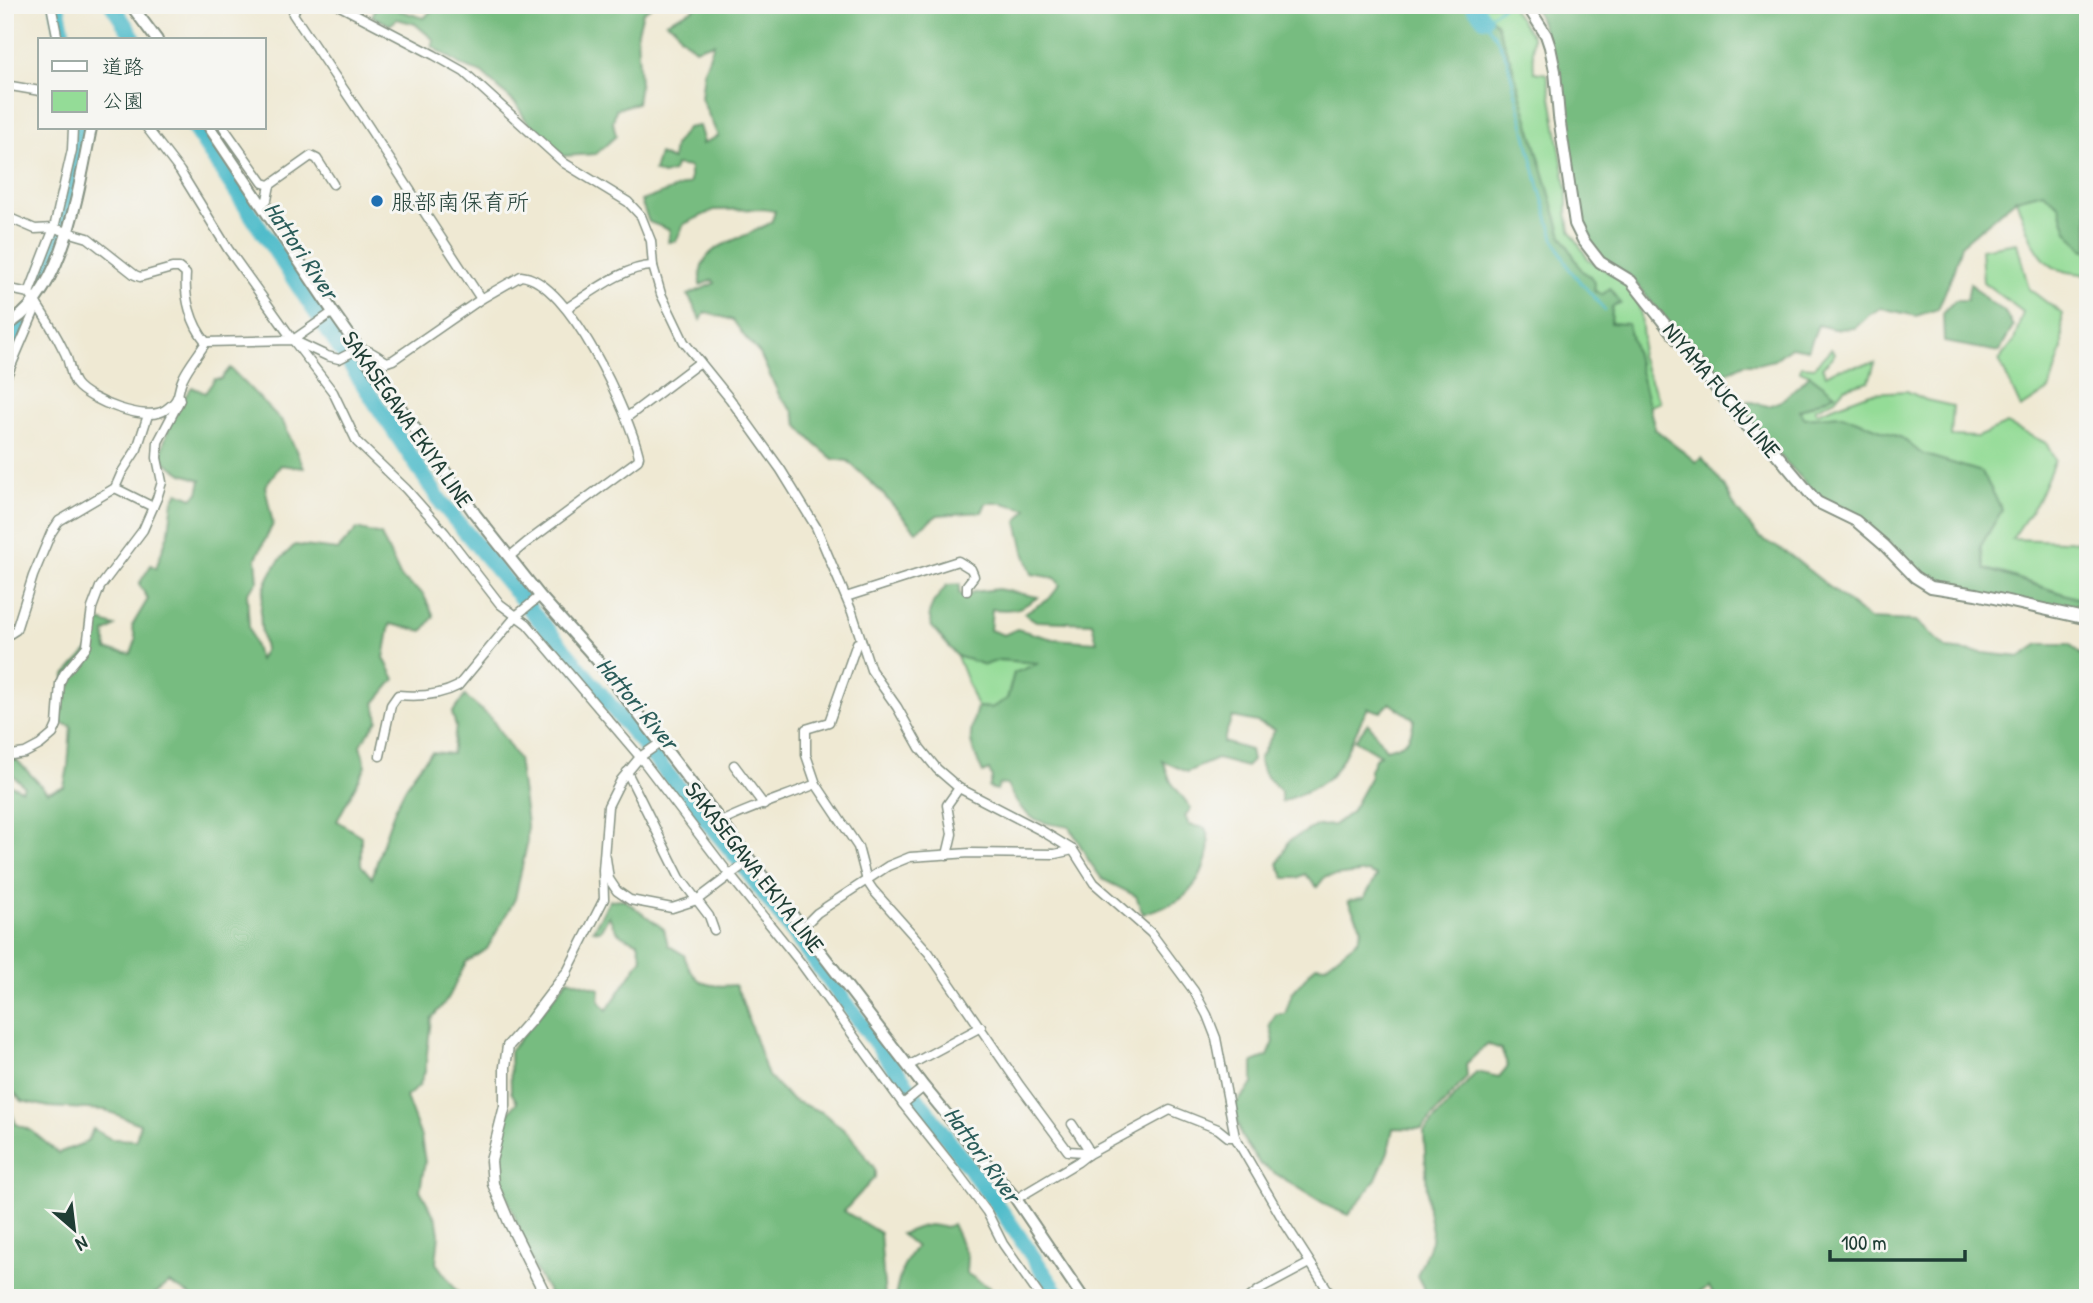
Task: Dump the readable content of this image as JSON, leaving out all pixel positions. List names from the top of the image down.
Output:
{
  "streets": {
    "main road": ["NIYAMA FUCHU LINE", "SAKASEGAWA EKIYA LINE"]
  },
  "water": ["Hattori River"],
  "places": ["服部南保育所"],
  "legend": ["道路", "公園"],
  "scale_bar": "100 m",
  "north": "bottom right"
}
